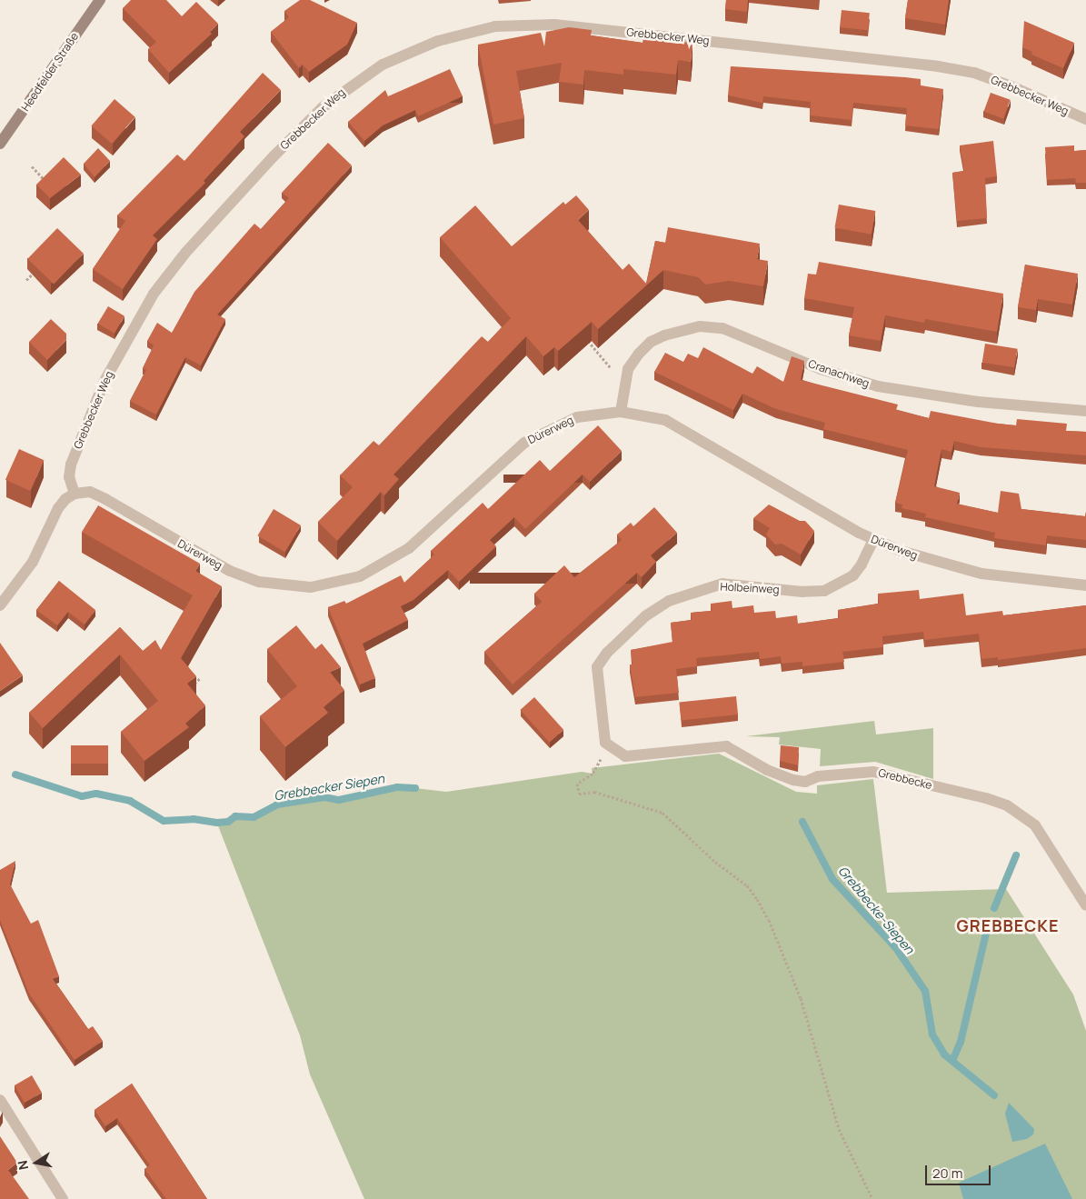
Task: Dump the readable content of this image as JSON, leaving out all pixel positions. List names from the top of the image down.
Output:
{
  "streets": {
    "main road": ["Heedfelder Straße"],
    "street": [
      "Grebbecker Weg",
      "Cranachweg",
      "Dürerweg",
      "Holbeinweg",
      "Grebbecke"
    ]
  },
  "crossings": [
    ["Grebbecker Weg", "Dürerweg"],
    ["Cranachweg", "Dürerweg"],
    ["Dürerweg", "Holbeinweg"],
    ["Holbeinweg", "Grebbecke"]
  ],
  "districts": ["GREBBECKE"],
  "water": ["Grebbecker Siepen", "Grebbecke-Siepen"],
  "scale_bar": "20 m",
  "north": "left"
}
